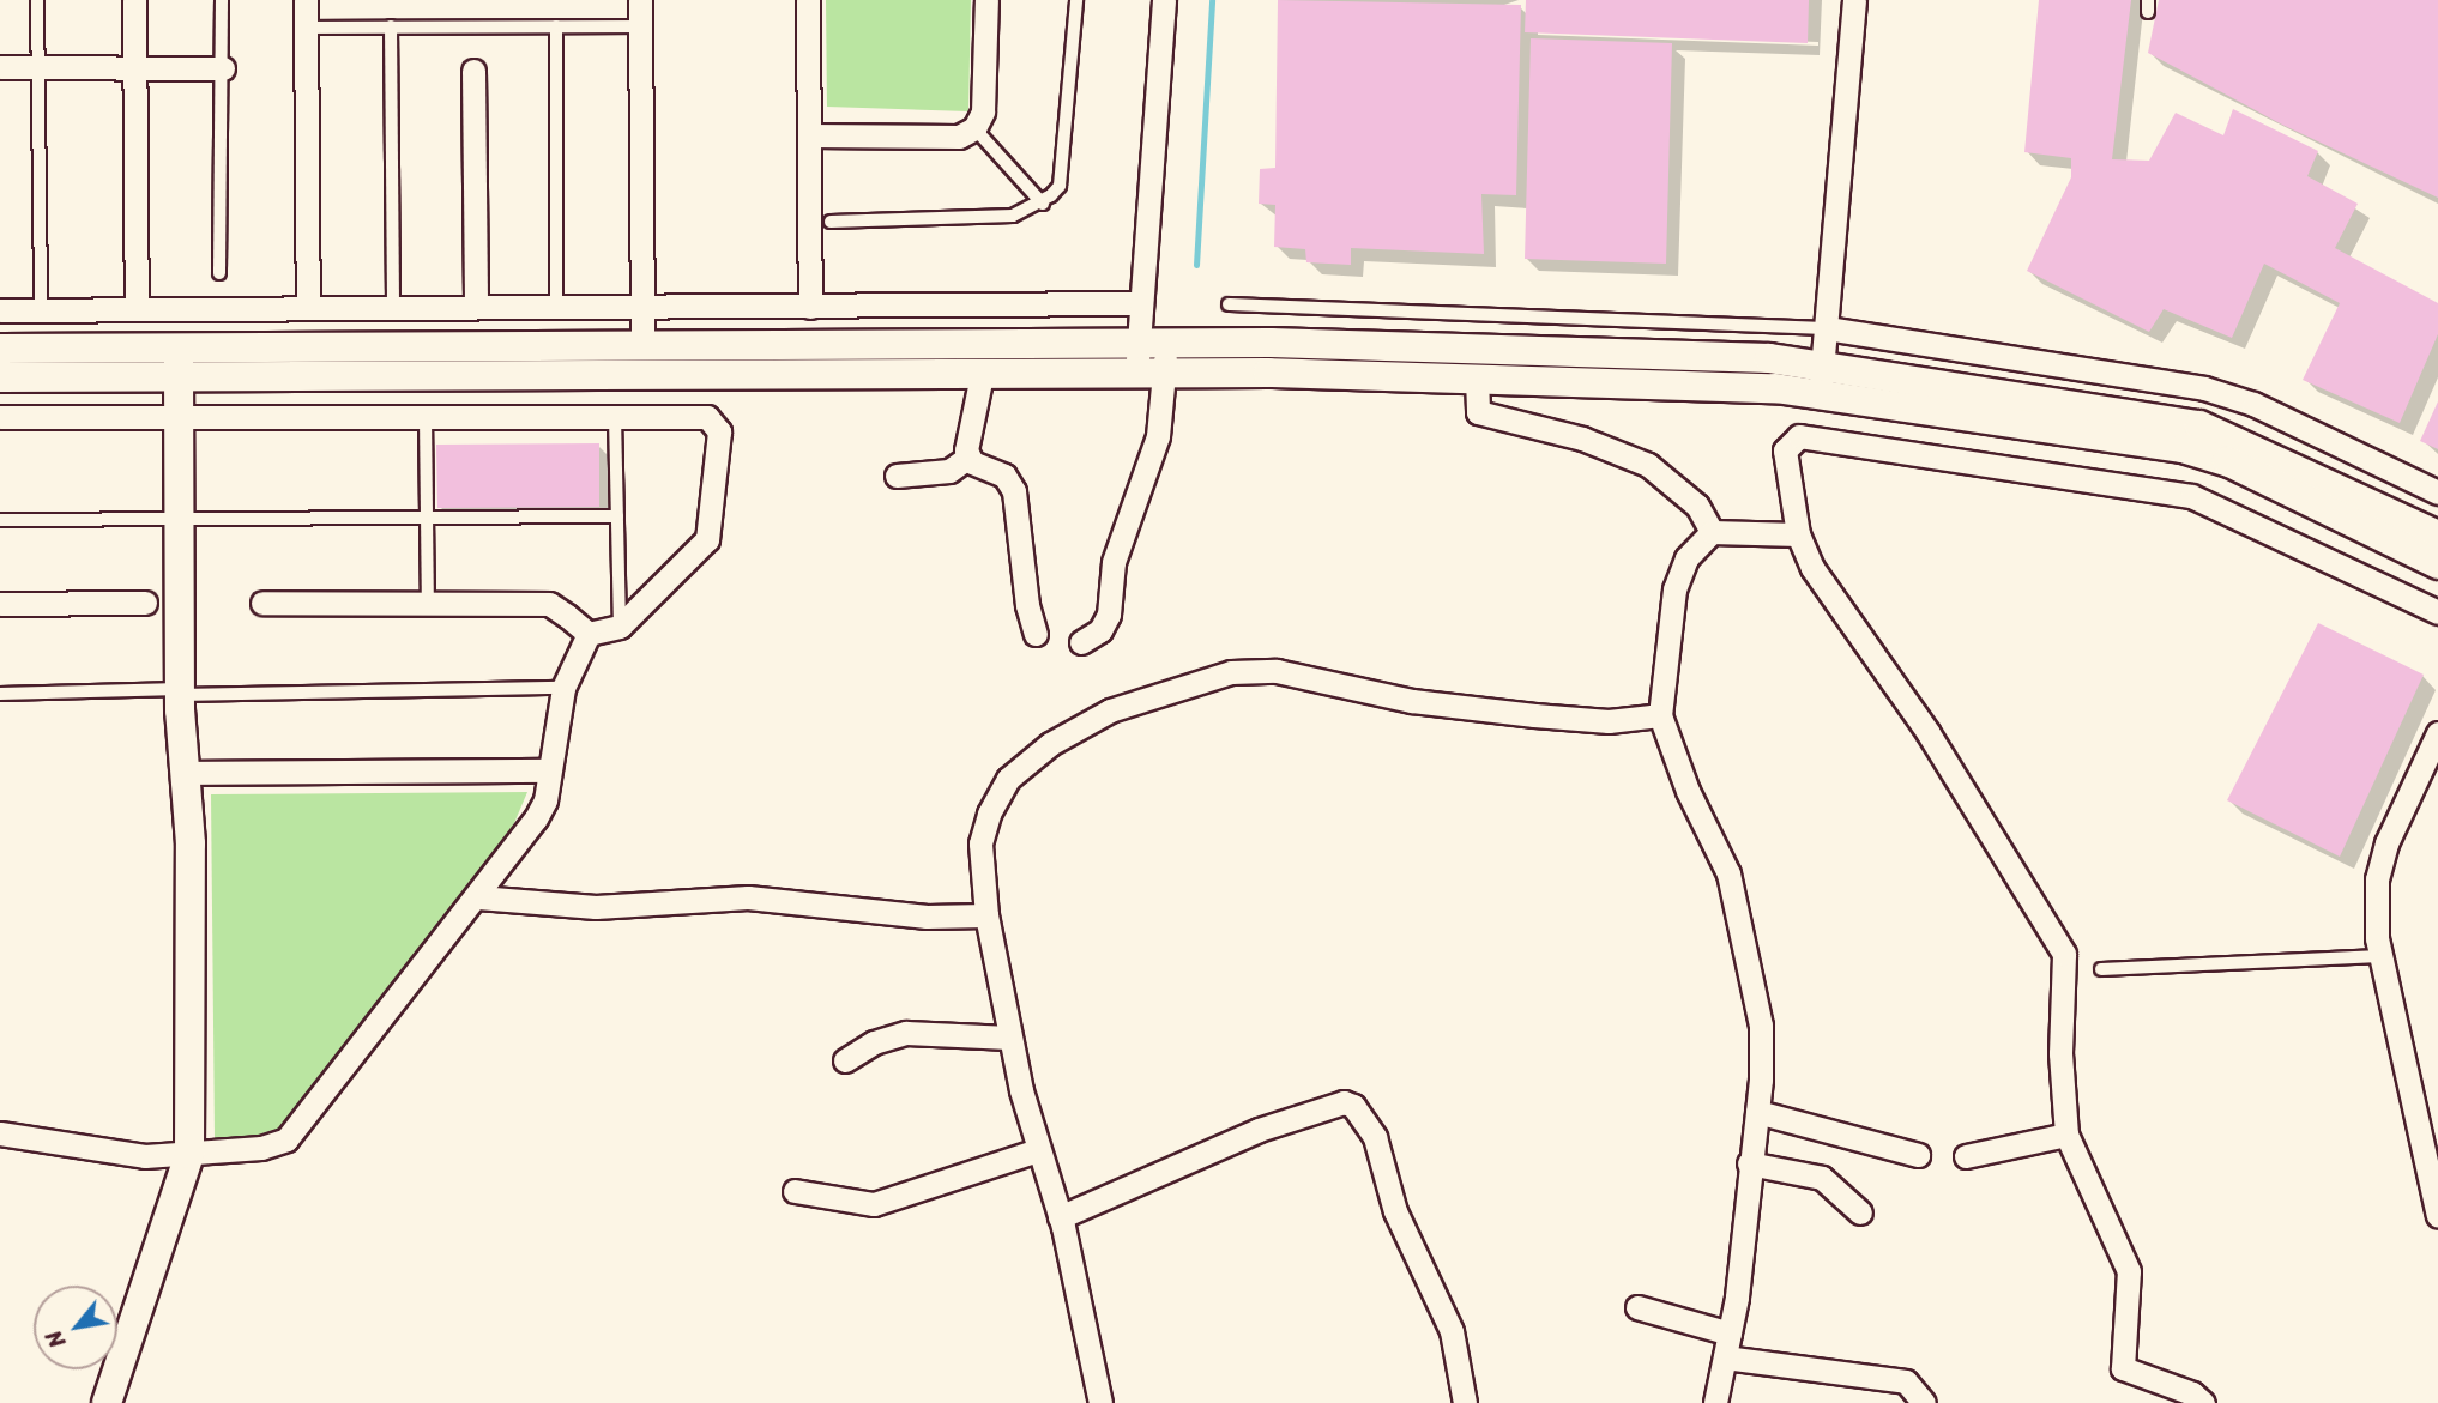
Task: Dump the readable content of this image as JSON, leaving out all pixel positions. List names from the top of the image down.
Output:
{
  "north": "bottom left"
}
